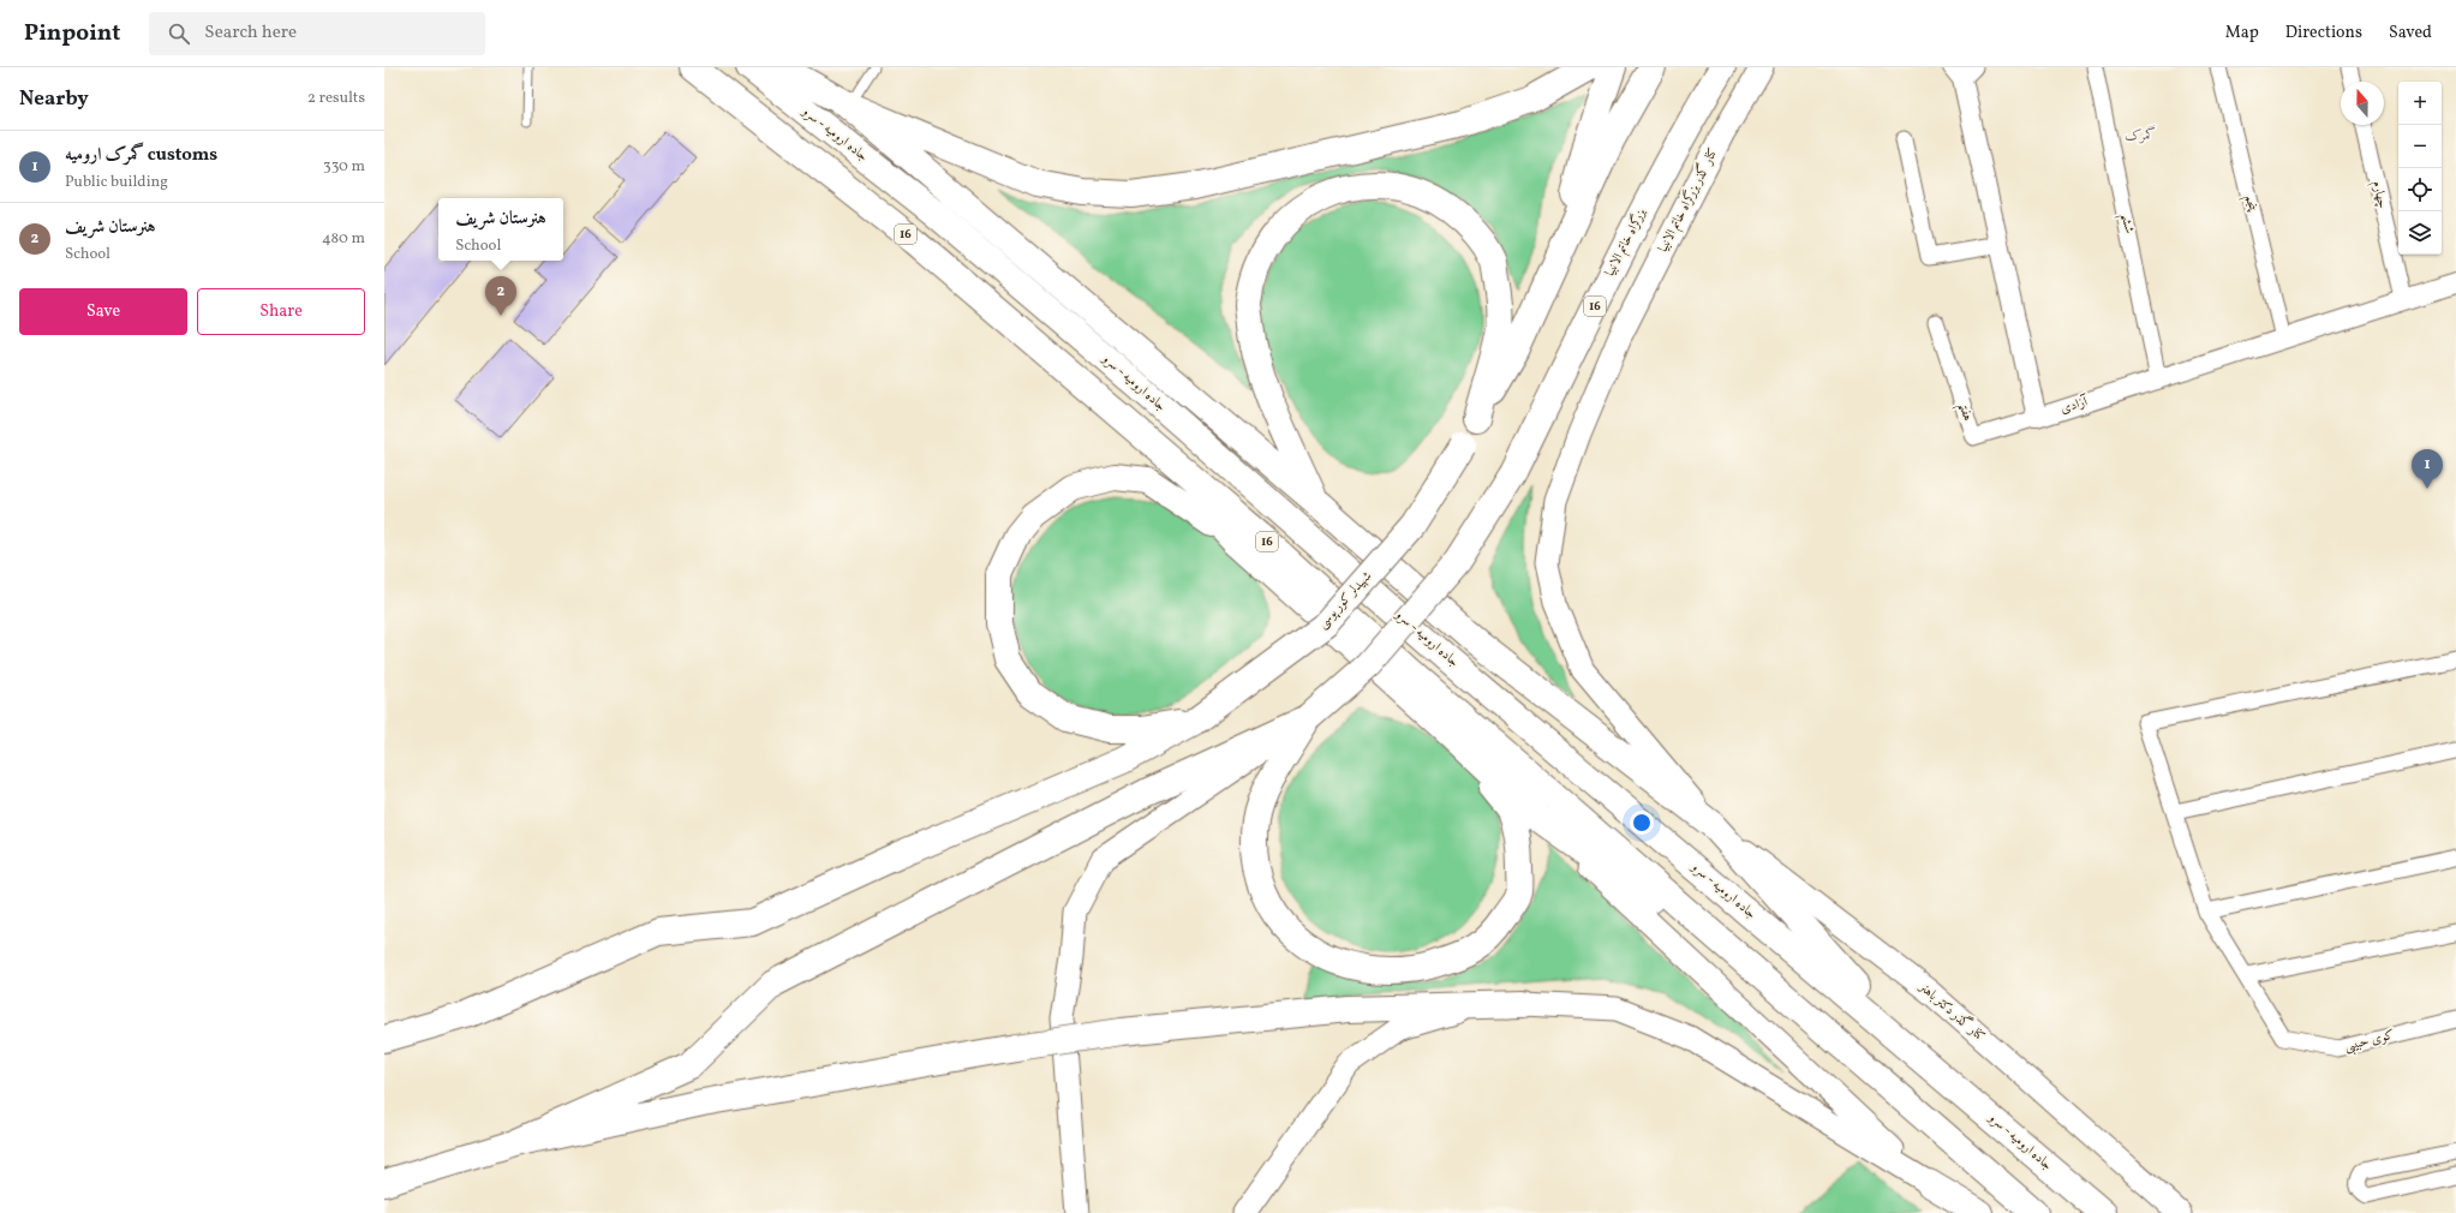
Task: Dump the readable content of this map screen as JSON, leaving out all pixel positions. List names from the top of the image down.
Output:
{
  "streets": {
    "highway": [
      "جاده ارومیه - سرو",
      "16",
      "بزرگراه خاتم الانبیا",
      "شهیدلر کور پوسی"
    ],
    "main road": ["کنار گذر بزرگراه خاتم الانبیا", "کنار گذر دکتر باهنر"],
    "street": [
      "چهارم",
      "پنجم",
      "ششم",
      "آزادی",
      "هفتم",
      "کوی حبیبی"
    ]
  },
  "crossings": [
    ["چهارم", "آزادی"],
    ["کنار گذر بزرگراه خاتم الانبیا", "کنار گذر دکتر باهنر"],
    ["پنجم", "آزادی"],
    ["ششم", "آزادی"],
    ["آزادی", "هفتم"]
  ],
  "districts": ["گمرک"],
  "north": "top",
  "page": {
    "header": "Pinpoint",
    "search": "Search here",
    "nav": ["Map", "Directions", "Saved"],
    "heading": ["Nearby", "2 results"],
    "map_buttons": ["+", "−"],
    "list": [
      {
        "mark": "1",
        "name": "گمرک ارومیه customs",
        "note": "Public building",
        "value": "330 m"
      },
      {
        "mark": "2",
        "name": "هنرستان شریف",
        "note": "School",
        "value": "480 m"
      }
    ],
    "popup": ["هنرستان شریف", "School"],
    "buttons": ["Save", "Share"],
    "pins": ["2", "1"]
  }
}
